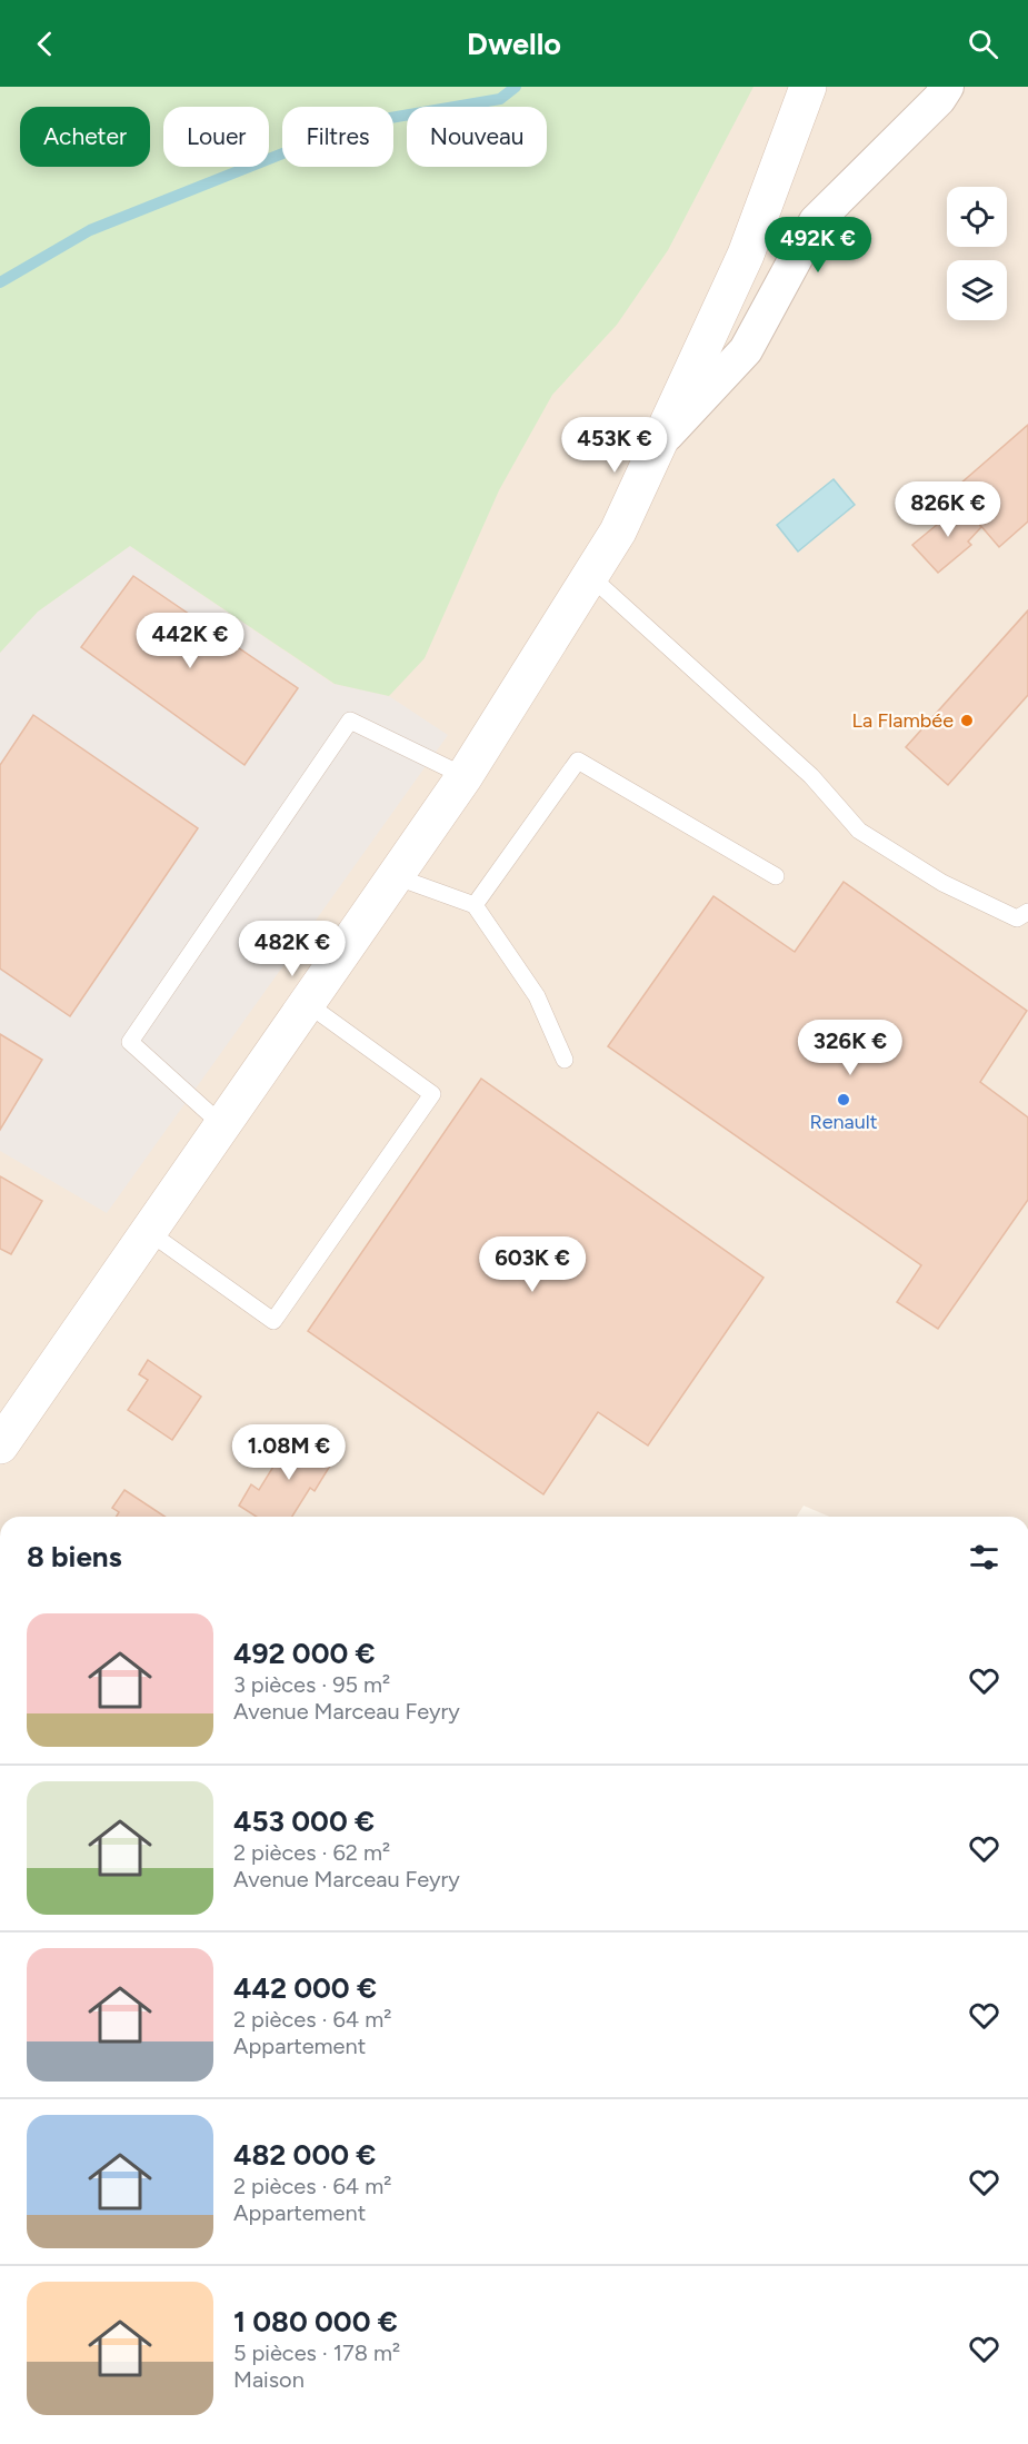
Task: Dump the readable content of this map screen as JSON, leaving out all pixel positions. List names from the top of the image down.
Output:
{
  "places": ["La Flambée", "Renault"],
  "page": {
    "header": "Dwello",
    "chip": [
      "Acheter",
      "Louer",
      "Filtres",
      "Nouveau"
    ],
    "price": [
      "492K €",
      "453K €",
      "826K €",
      "442K €",
      "482K €",
      "326K €",
      "603K €",
      "1.08M €"
    ],
    "heading": "8 biens",
    "list": [
      {
        "name": "492 000 €",
        "note": "3 pièces · 95 m² · Avenue Marceau Feyry"
      },
      {
        "name": "453 000 €",
        "note": "2 pièces · 62 m² · Avenue Marceau Feyry"
      },
      {
        "name": "442 000 €",
        "note": "2 pièces · 64 m² · Appartement"
      },
      {
        "name": "482 000 €",
        "note": "2 pièces · 64 m² · Appartement"
      },
      {
        "name": "1 080 000 €",
        "note": "5 pièces · 178 m² · Maison"
      }
    ]
  }
}
